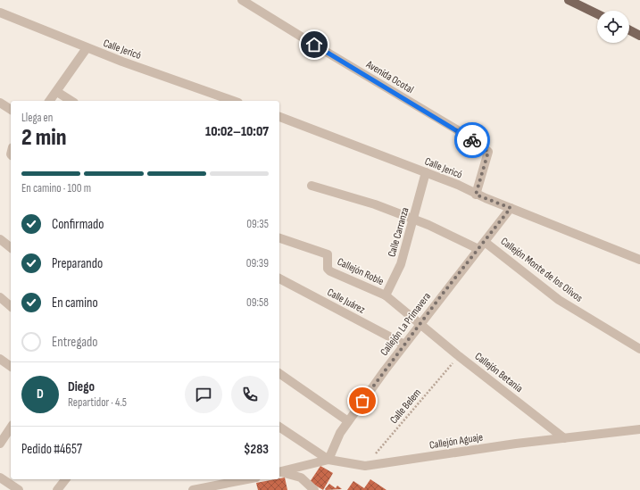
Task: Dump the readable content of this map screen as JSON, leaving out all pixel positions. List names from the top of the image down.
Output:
{
  "streets": {
    "street": [
      "Calle Jericó",
      "Avenida Ocotal",
      "Calle Carranza",
      "Callejón Monte de los Olivos",
      "Callejón Roble",
      "Calle Juárez",
      "Callejón La Primavera",
      "Callejón Betania",
      "Callejón Aguaje"
    ],
    "path": ["Calle Belem"]
  },
  "crossings": [
    ["Calle Jericó", "Avenida Ocotal"],
    ["Calle Jericó", "Calle Carranza"],
    ["Calle Jericó", "Callejón La Primavera"],
    ["Calle Carranza", "Callejón Roble"],
    ["Callejón Monte de los Olivos", "Callejón La Primavera"],
    ["Callejón Roble", "Callejón La Primavera"],
    ["Callejón Roble", "Callejón Betania"],
    ["Calle Juárez", "Callejón La Primavera"],
    ["Callejón La Primavera", "Callejón Betania"],
    ["Callejón La Primavera", "Callejón Aguaje"],
    ["Callejón Betania", "Calle Belem"],
    ["Callejón Betania", "Callejón Aguaje"],
    ["Calle Belem", "Callejón Aguaje"]
  ],
  "page": {
    "heading": ["2 min", "Llega en", "10:02–10:07"],
    "panel": [
      "Diego",
      "Repartidor · 4.5",
      "Pedido #4657",
      "$283"
    ],
    "bar": "En camino · 100 m",
    "list": [
      ["Confirmado", "09:35"],
      ["Preparando", "09:39"],
      ["En camino", "09:58"],
      "Entregado"
    ],
    "round": "D"
  }
}
